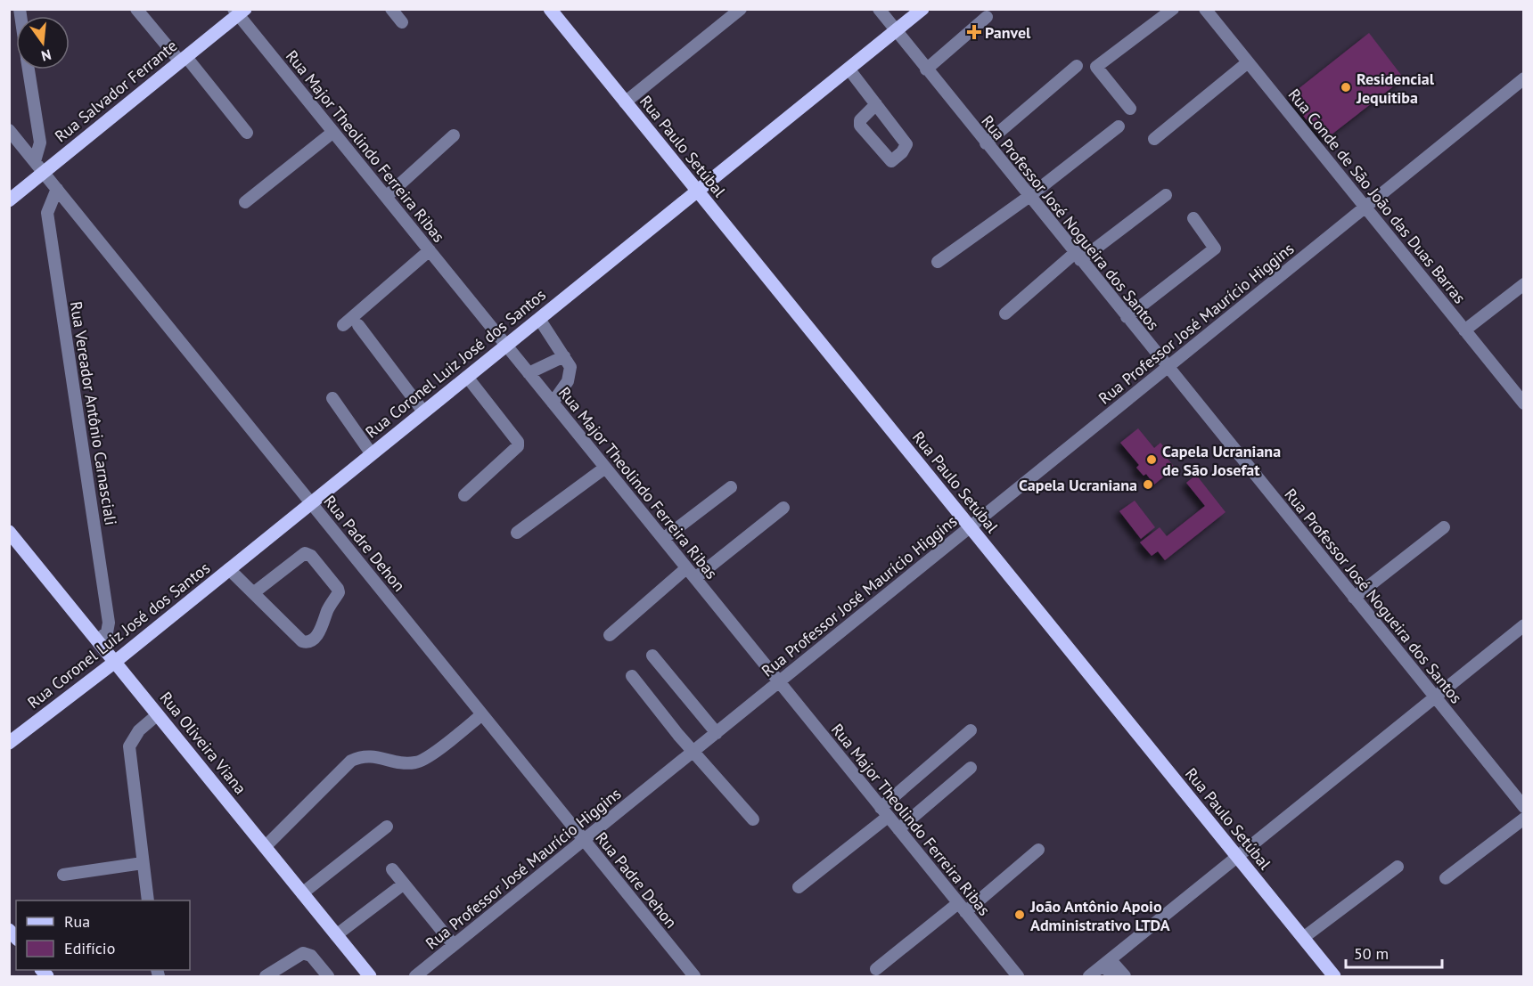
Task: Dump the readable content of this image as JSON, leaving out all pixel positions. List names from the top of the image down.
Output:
{
  "streets": {
    "main road": [
      "Rua Salvador Ferrante",
      "Rua Paulo Setúbal",
      "Rua Coronel Luiz José dos Santos",
      "Rua Oliveira Viana"
    ],
    "street": [
      "Rua Major Theolindo Ferreira Ribas",
      "Rua Conde de São João das Duas Barras",
      "Rua Professor José Nogueira dos Santos",
      "Rua Professor José Maurício Higgins",
      "Rua Vereador Antônio Carnasciali",
      "Rua Padre Dehon"
    ]
  },
  "crossings": [
    ["Rua Salvador Ferrante", "Rua Major Theolindo Ferreira Ribas"],
    ["Rua Salvador Ferrante", "Rua Padre Dehon"],
    ["Rua Major Theolindo Ferreira Ribas", "Rua Professor José Maurício Higgins"],
    ["Rua Major Theolindo Ferreira Ribas", "Rua Coronel Luiz José dos Santos"],
    ["Rua Paulo Setúbal", "Rua Professor José Maurício Higgins"],
    ["Rua Paulo Setúbal", "Rua Coronel Luiz José dos Santos"],
    ["Rua Conde de São João das Duas Barras", "Rua Professor José Maurício Higgins"],
    ["Rua Professor José Nogueira dos Santos", "Rua Professor José Maurício Higgins"],
    ["Rua Professor José Nogueira dos Santos", "Rua Coronel Luiz José dos Santos"],
    ["Rua Professor José Maurício Higgins", "Rua Padre Dehon"],
    ["Rua Coronel Luiz José dos Santos", "Rua Padre Dehon"],
    ["Rua Coronel Luiz José dos Santos", "Rua Oliveira Viana"],
    ["Rua Vereador Antônio Carnasciali", "Rua Padre Dehon"],
    ["Rua Vereador Antônio Carnasciali", "Rua Oliveira Viana"]
  ],
  "places": {
    "health": ["Panvel"],
    "other": [
      "Residencial Jequitiba",
      "Capela Ucraniana de São Josefat",
      "Capela Ucraniana",
      "João Antônio Apoio Administrativo LTDA"
    ]
  },
  "legend": ["Rua", "Edifício"],
  "scale_bar": "50 m",
  "north": "bottom"
}
